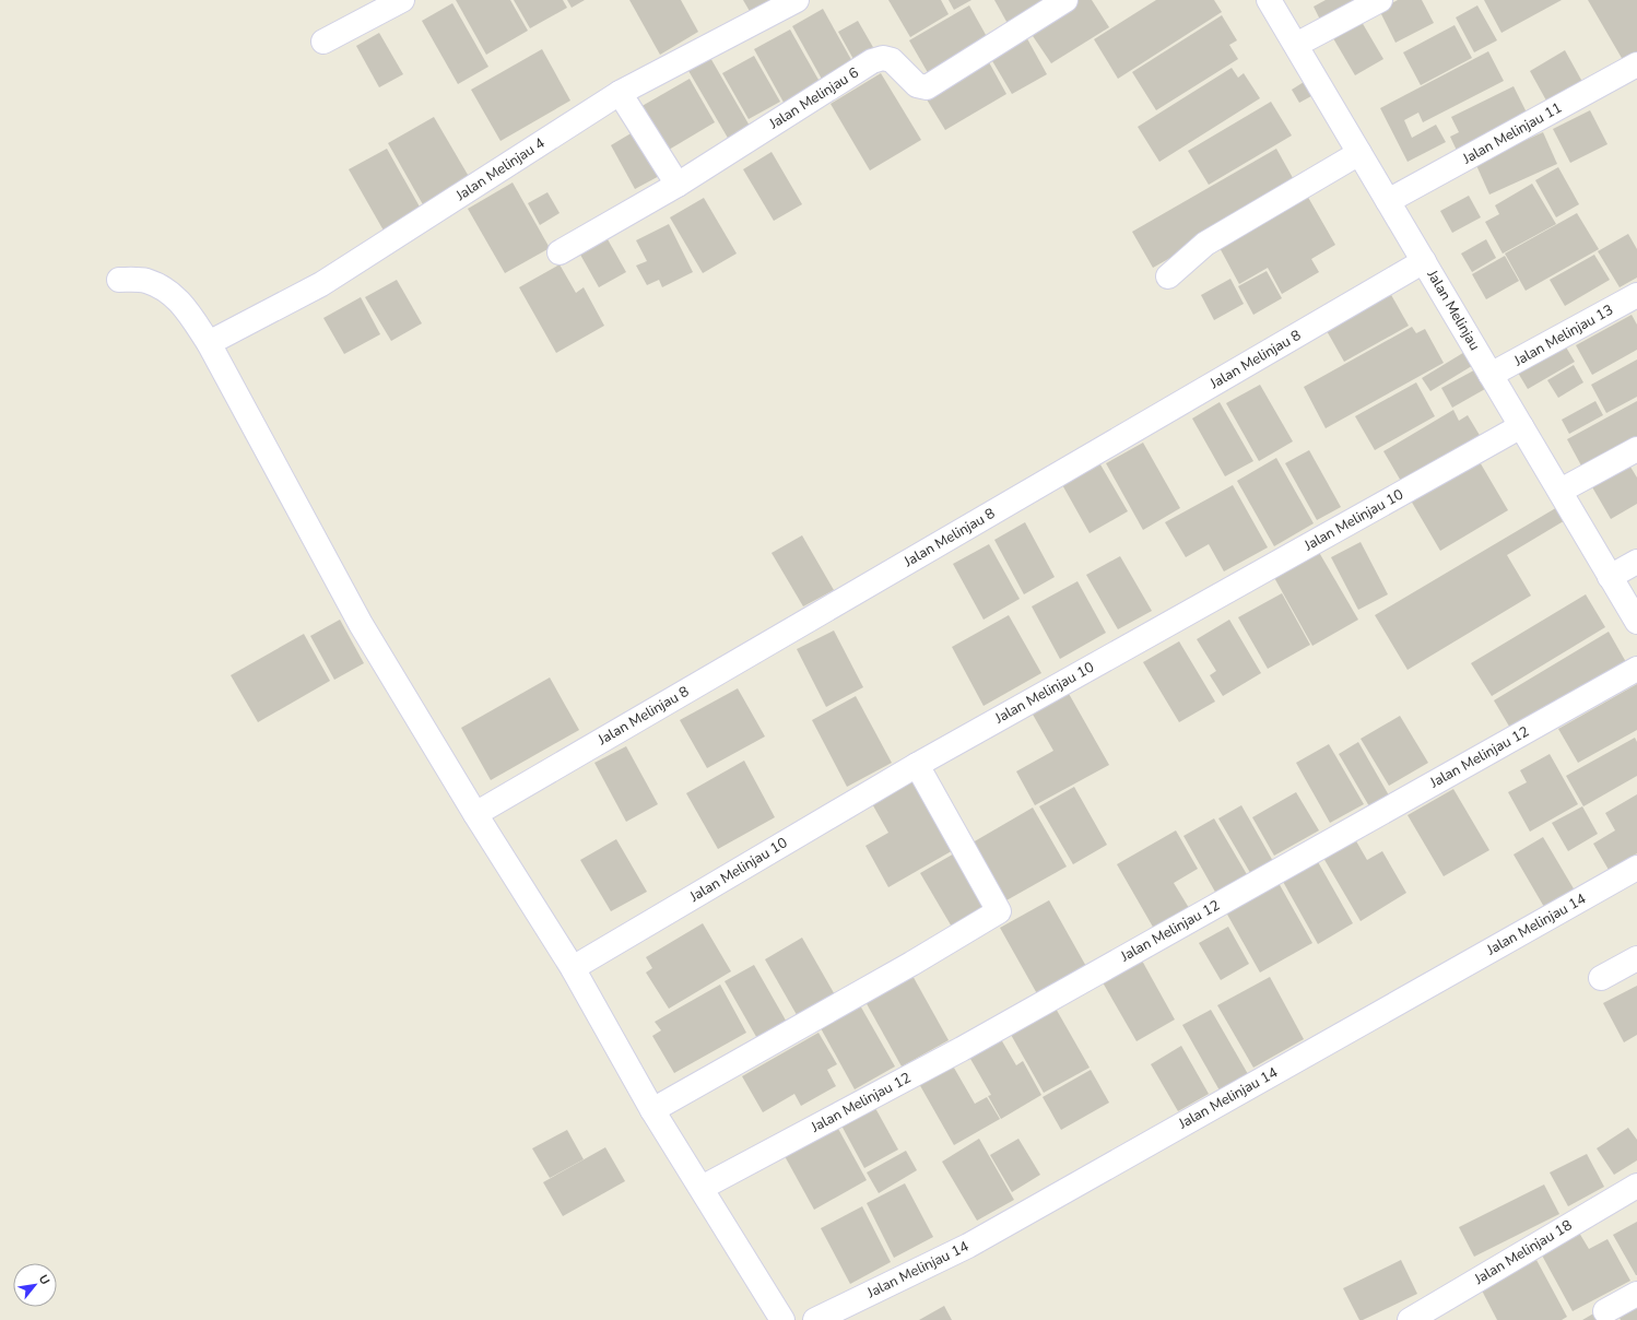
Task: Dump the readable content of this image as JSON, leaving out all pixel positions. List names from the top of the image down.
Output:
{
  "streets": {
    "street": [
      "Jalan Melinjau 6",
      "Jalan Melinjau 11",
      "Jalan Melinjau 4",
      "Jalan Melinjau",
      "Jalan Melinjau 13",
      "Jalan Melinjau 8",
      "Jalan Melinjau 10",
      "Jalan Melinjau 12",
      "Jalan Melinjau 14",
      "Jalan Melinjau 18"
    ]
  },
  "crossings": [
    ["Jalan Melinjau 11", "Jalan Melinjau"],
    ["Jalan Melinjau", "Jalan Melinjau 13"],
    ["Jalan Melinjau", "Jalan Melinjau 8"],
    ["Jalan Melinjau", "Jalan Melinjau 10"]
  ],
  "north": "top right"
}
